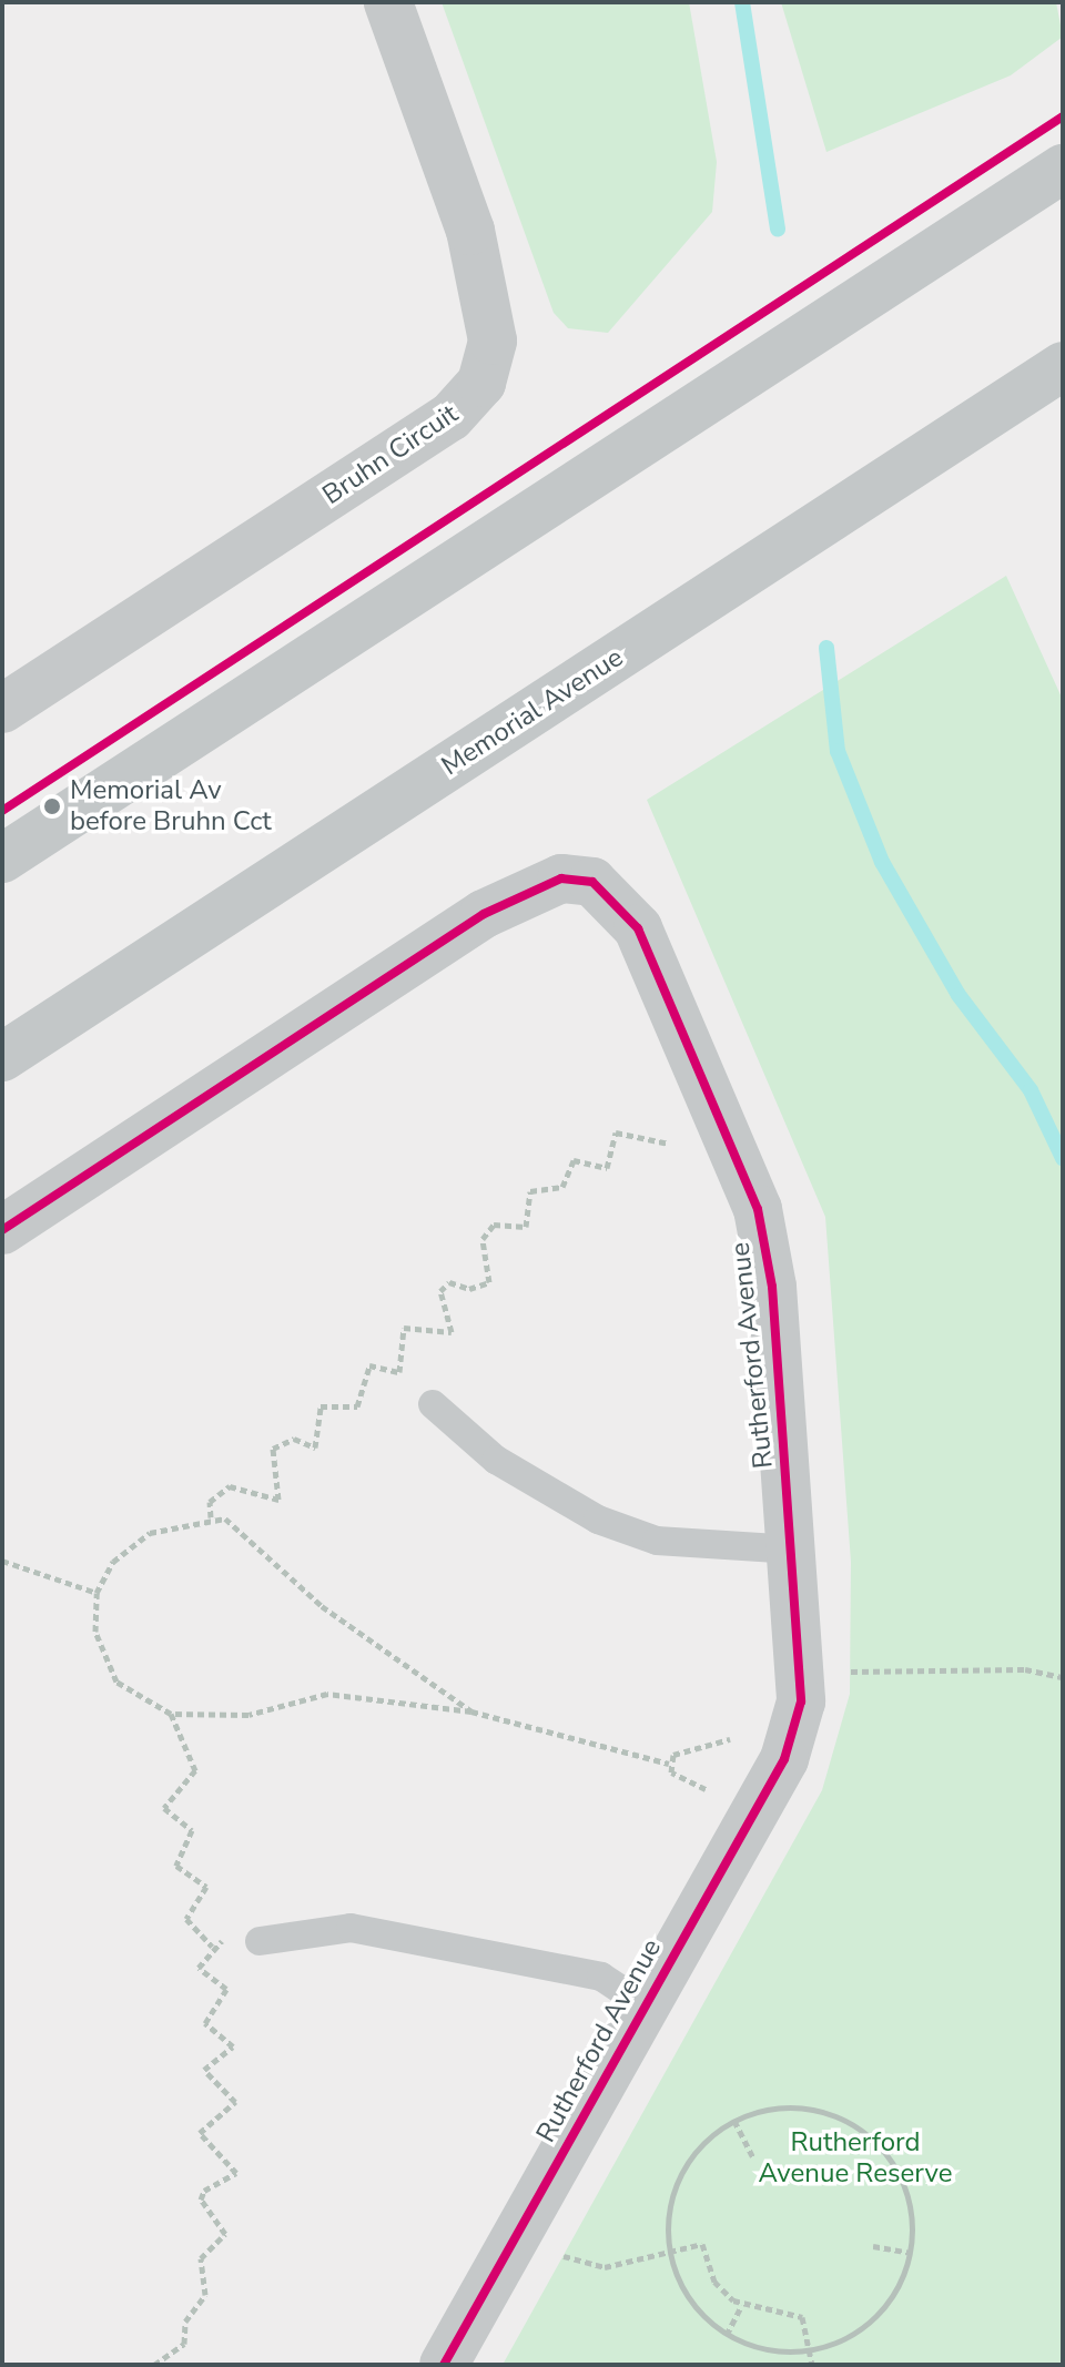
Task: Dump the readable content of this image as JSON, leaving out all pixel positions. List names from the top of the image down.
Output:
{
  "streets": {
    "main road": ["Memorial Avenue"],
    "street": ["Bruhn Circuit", "Rutherford Avenue"]
  },
  "parks": ["Rutherford Avenue Reserve"],
  "places": ["Memorial Av before Bruhn Cct"]
}
